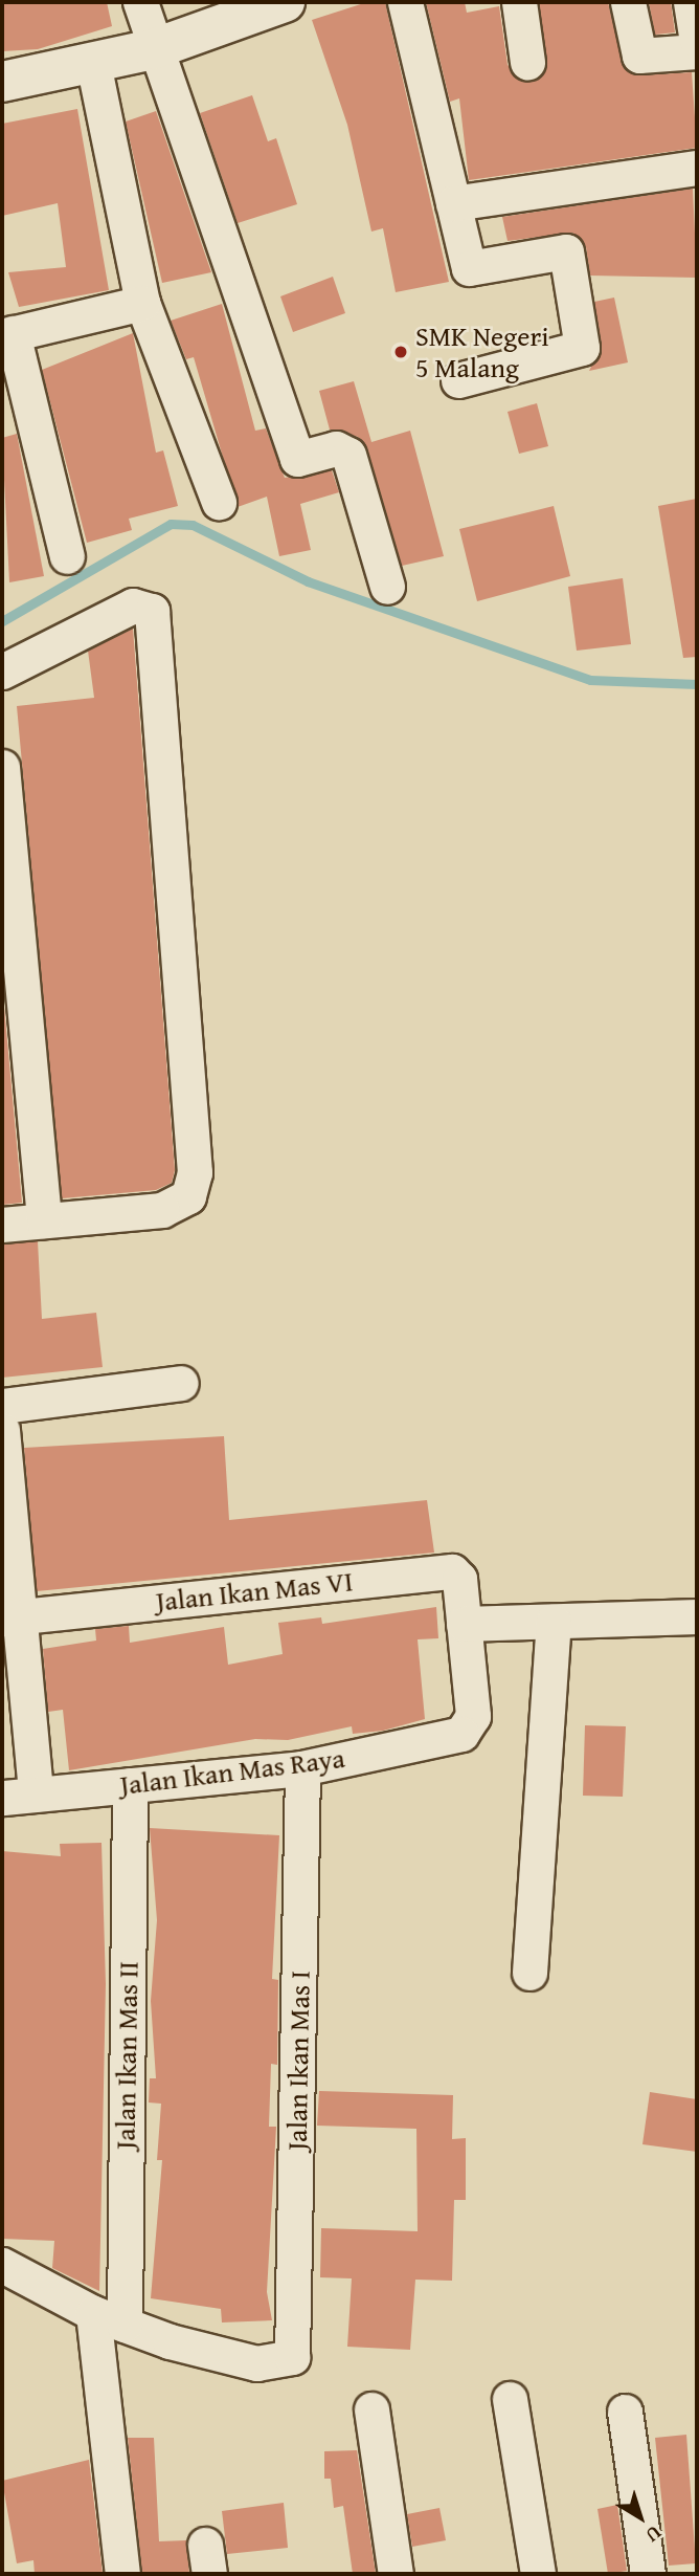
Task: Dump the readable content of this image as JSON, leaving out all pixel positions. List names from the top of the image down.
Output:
{
  "streets": {
    "street": [
      "Jalan Ikan Mas VI",
      "Jalan Ikan Mas Raya",
      "Jalan Ikan Mas II",
      "Jalan Ikan Mas I"
    ]
  },
  "crossings": [
    ["Jalan Ikan Mas VI", "Jalan Ikan Mas Raya"],
    ["Jalan Ikan Mas Raya", "Jalan Ikan Mas II"],
    ["Jalan Ikan Mas Raya", "Jalan Ikan Mas I"],
    ["Jalan Ikan Mas II", "Jalan Ikan Mas I"]
  ],
  "places": ["SMK Negeri 5 Malang"],
  "north": "bottom right"
}
